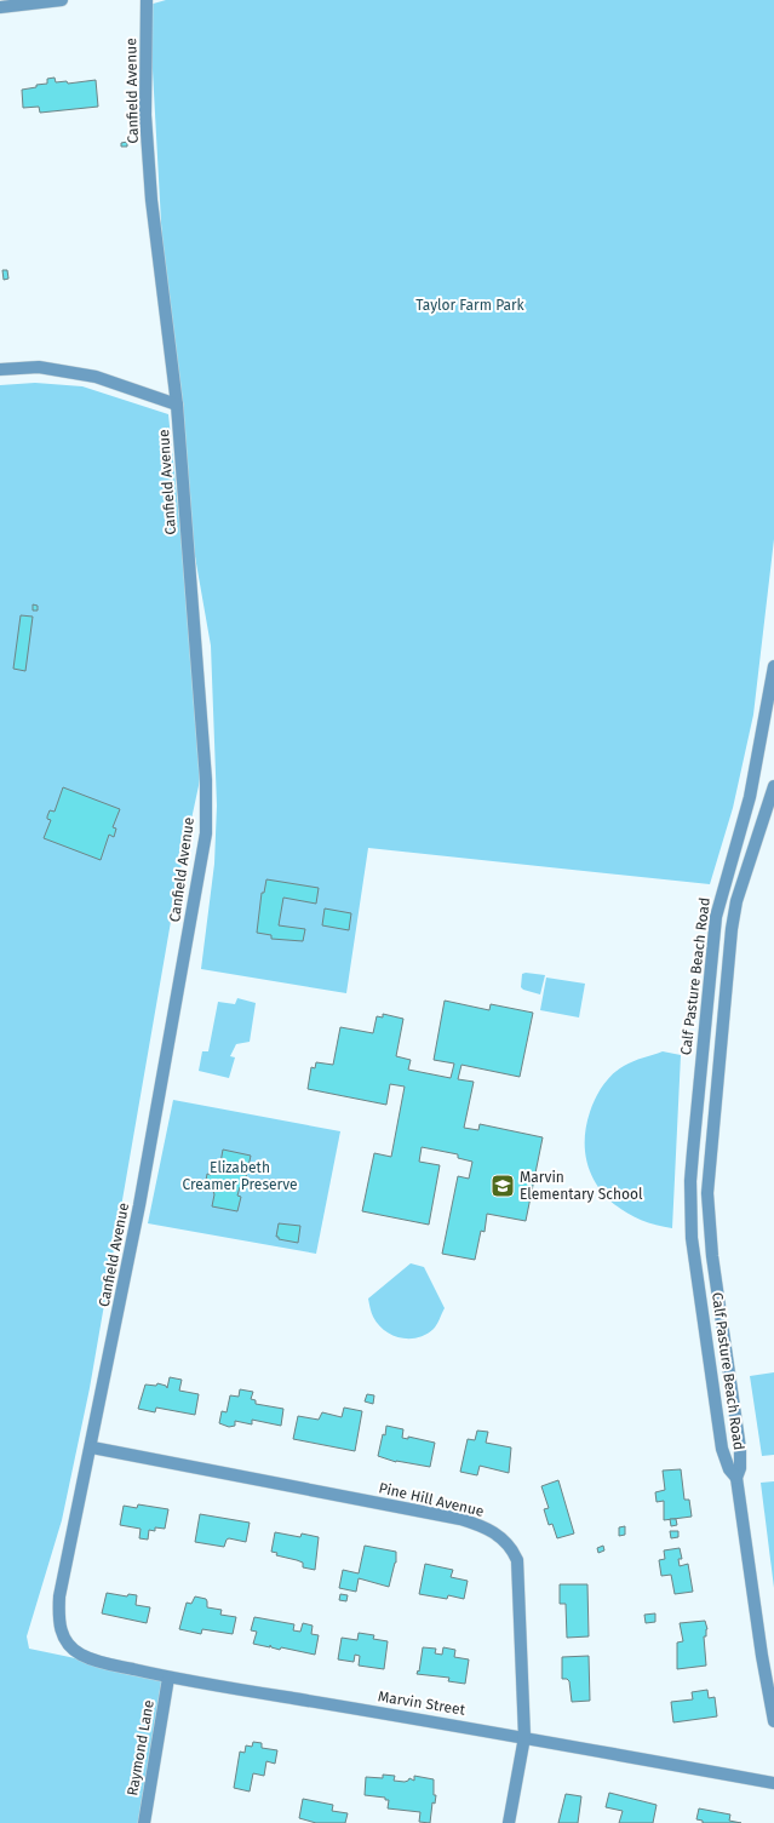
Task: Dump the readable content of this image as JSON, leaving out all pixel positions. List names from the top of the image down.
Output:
{
  "streets": {
    "street": [
      "Canfield Avenue",
      "Calf Pasture Beach Road",
      "Pine Hill Avenue",
      "Marvin Street",
      "Raymond Lane"
    ]
  },
  "crossings": [
    ["Canfield Avenue", "Pine Hill Avenue"],
    ["Canfield Avenue", "Marvin Street"],
    ["Pine Hill Avenue", "Marvin Street"],
    ["Marvin Street", "Raymond Lane"]
  ],
  "parks": ["Taylor Farm Park", "Elizabeth Creamer Preserve"],
  "places": {
    "school or university": ["Marvin Elementary School"]
  }
}
